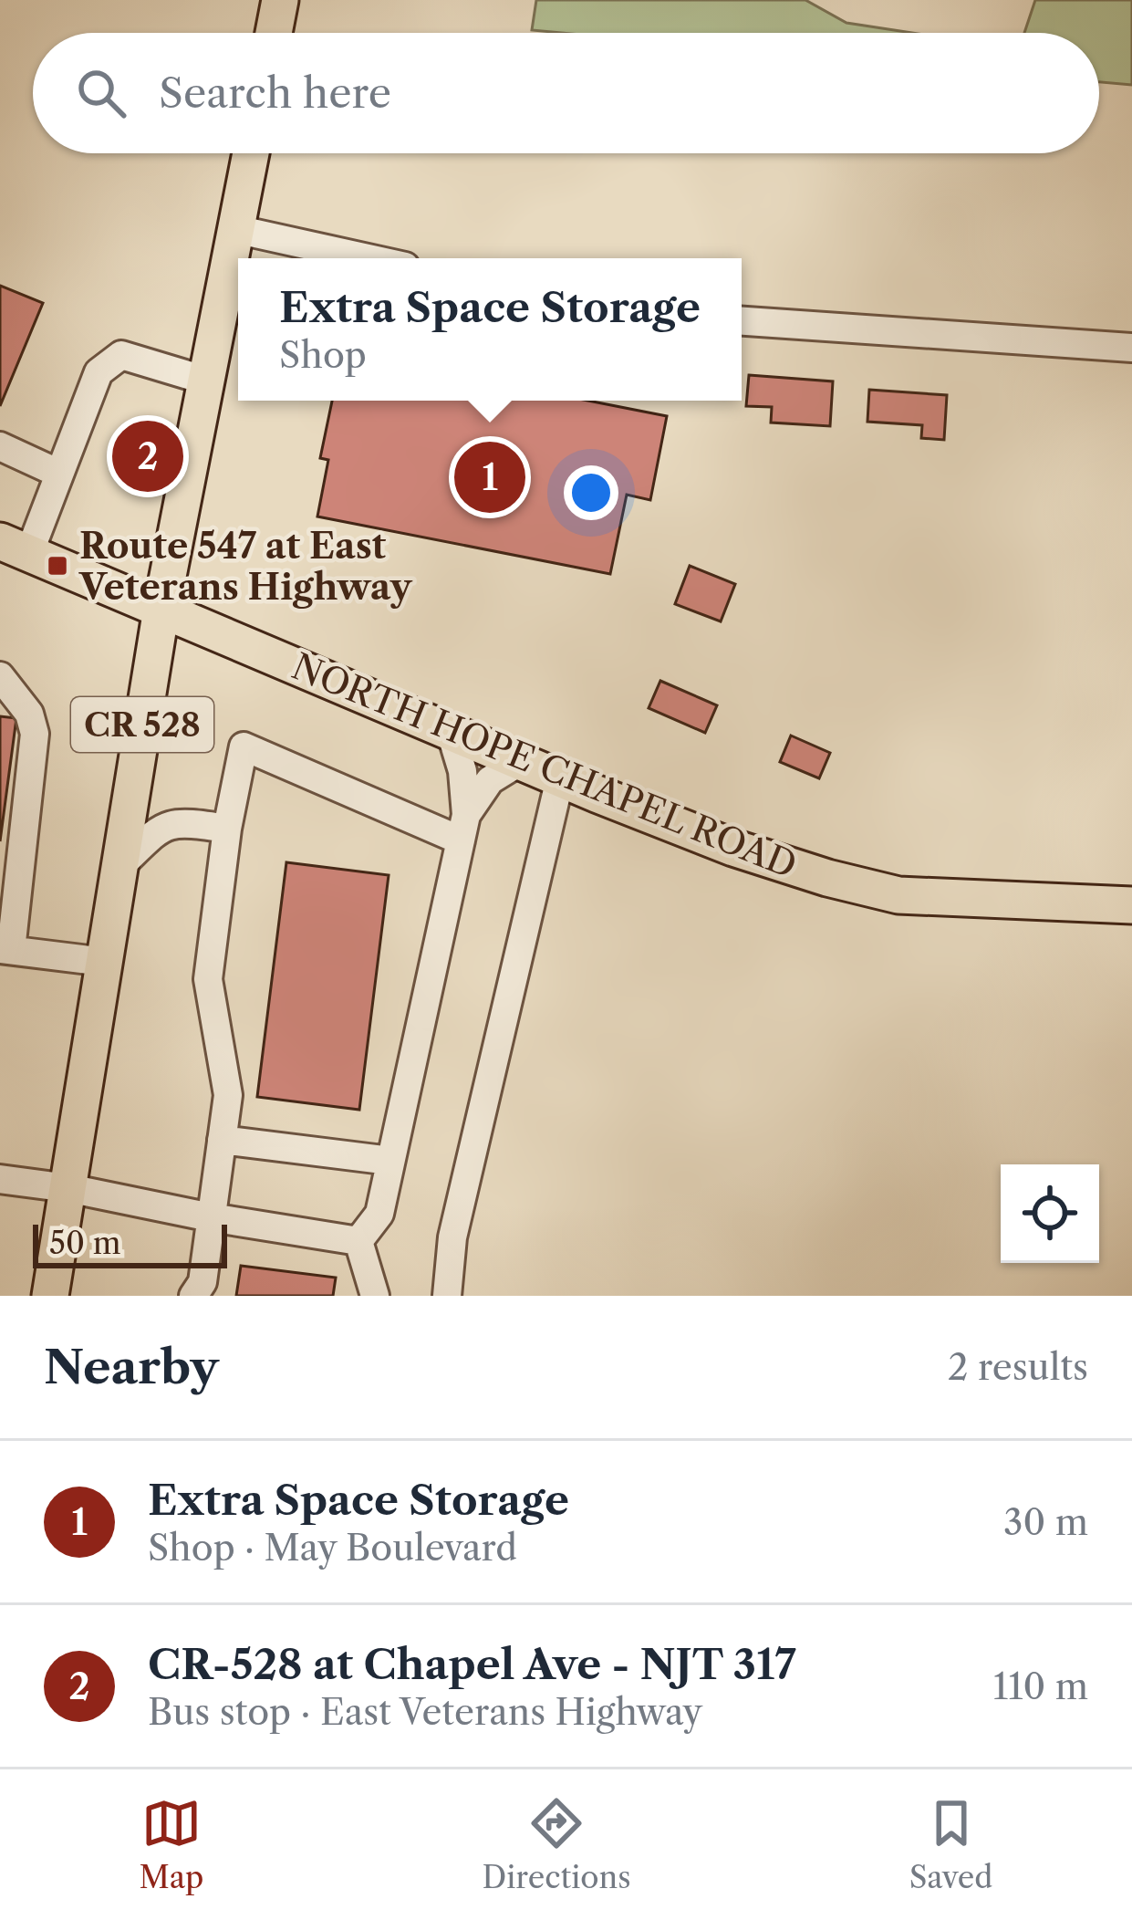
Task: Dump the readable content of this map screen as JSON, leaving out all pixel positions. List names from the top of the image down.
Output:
{
  "streets": {
    "main road": ["CR 528", "NORTH HOPE CHAPEL ROAD"]
  },
  "crossings": [
    ["CR 528", "NORTH HOPE CHAPEL ROAD"]
  ],
  "places": {
    "transit": ["Route 547 at East Veterans Highway"]
  },
  "scale_bar": "50 m",
  "page": {
    "search": "Search here",
    "popup": ["Extra Space Storage", "Shop"],
    "pins": ["2", "1"],
    "scale": "50 m",
    "heading": ["Nearby", "2 results"],
    "list": [
      {
        "mark": "1",
        "name": "Extra Space Storage",
        "note": "Shop · May Boulevard",
        "value": "30 m"
      },
      {
        "mark": "2",
        "name": "CR-528 at Chapel Ave - NJT 317",
        "note": "Bus stop · East Veterans Highway",
        "value": "110 m"
      }
    ],
    "nav": ["Map", "Directions", "Saved"]
  }
}
